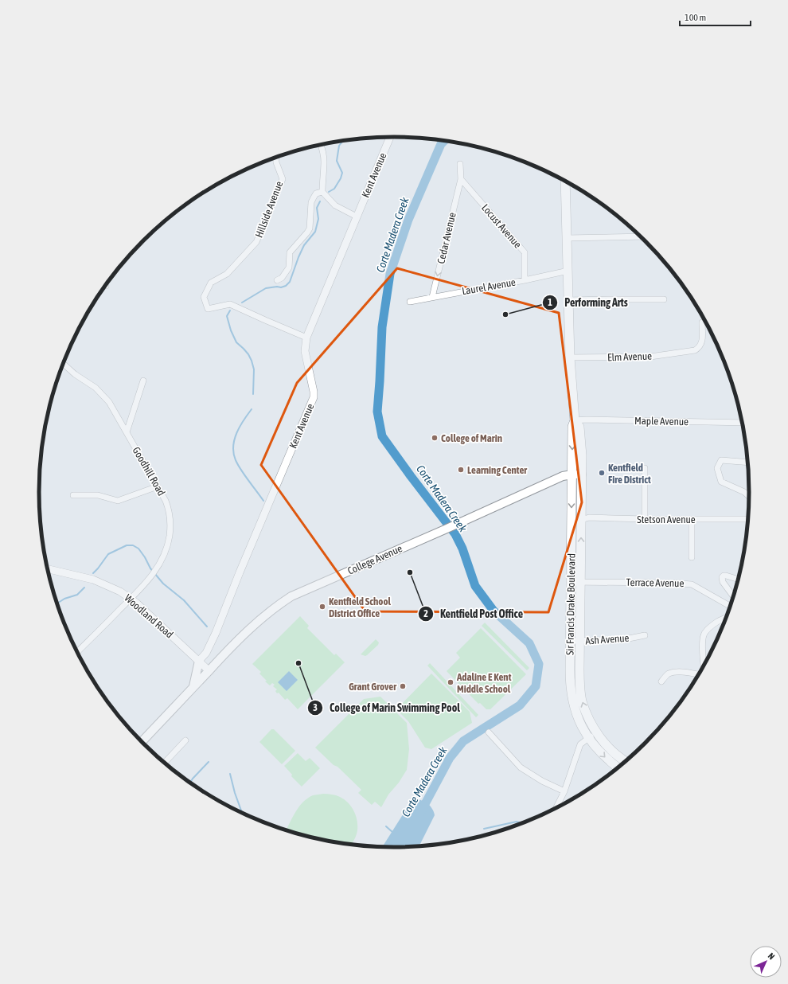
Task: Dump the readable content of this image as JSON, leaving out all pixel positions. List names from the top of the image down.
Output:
{
  "streets": {
    "main road": ["College Avenue", "Sir Francis Drake Boulevard"],
    "street": [
      "Kent Avenue",
      "Hillside Avenue",
      "Locust Avenue",
      "Cedar Avenue",
      "Laurel Avenue",
      "Elm Avenue",
      "Maple Avenue",
      "Goodhill Road",
      "Stetson Avenue",
      "Terrace Avenue",
      "Woodland Road",
      "Ash Avenue"
    ]
  },
  "crossings": [
    ["Kent Avenue", "Hillside Avenue"],
    ["Kent Avenue", "Woodland Road"],
    ["Locust Avenue", "Cedar Avenue"],
    ["Locust Avenue", "Laurel Avenue"],
    ["Cedar Avenue", "Laurel Avenue"],
    ["Laurel Avenue", "Sir Francis Drake Boulevard"],
    ["Elm Avenue", "Sir Francis Drake Boulevard"],
    ["Maple Avenue", "Sir Francis Drake Boulevard"],
    ["Goodhill Road", "Woodland Road"],
    ["Stetson Avenue", "Sir Francis Drake Boulevard"],
    ["College Avenue", "Sir Francis Drake Boulevard"],
    ["College Avenue", "Woodland Road"],
    ["Terrace Avenue", "Sir Francis Drake Boulevard"],
    ["Sir Francis Drake Boulevard", "Ash Avenue"]
  ],
  "one_way": ["Cedar Avenue"],
  "water": ["Corte Madera Creek"],
  "places": [
    "Performing Arts",
    "College of Marin",
    "Learning Center",
    "Kentfield Fire District",
    "Kentfield Post Office",
    "Kentfield School District Office",
    "College of Marin Swimming Pool",
    "Adaline E Kent Middle School",
    "Grant Grover"
  ],
  "scale_bar": "100 m",
  "north": "top right"
}
